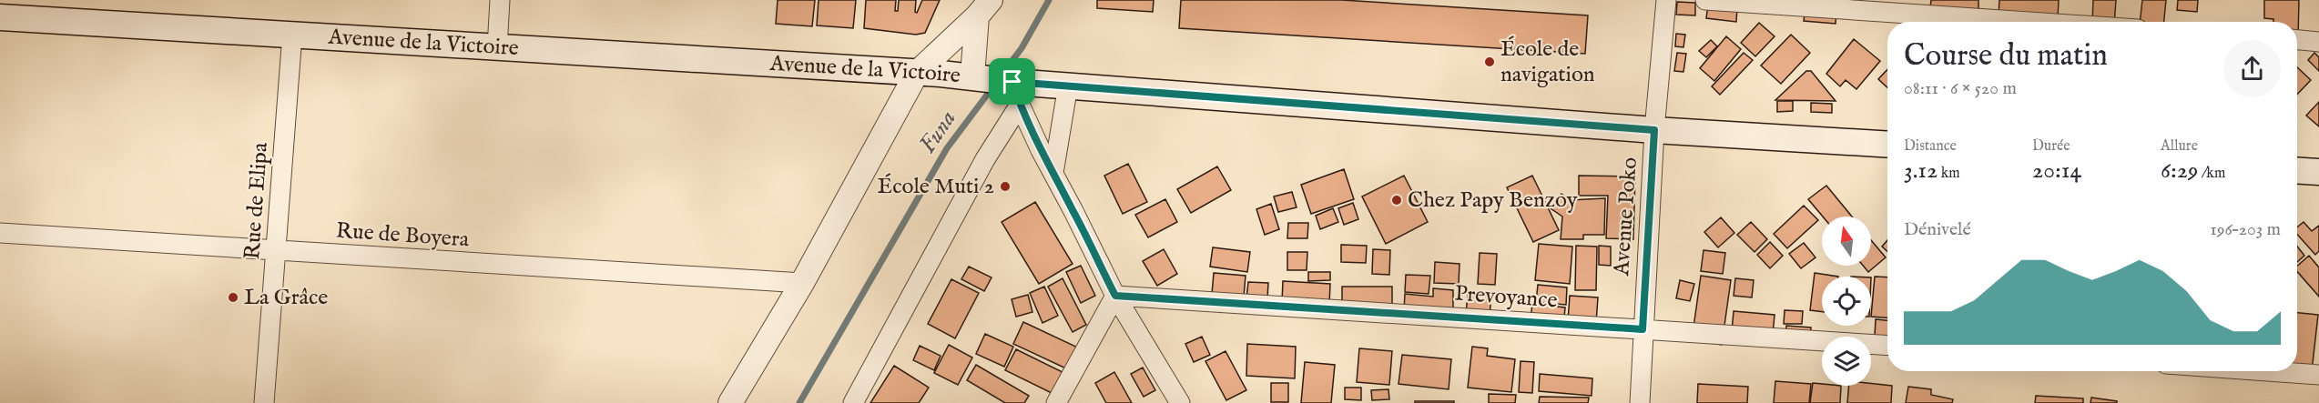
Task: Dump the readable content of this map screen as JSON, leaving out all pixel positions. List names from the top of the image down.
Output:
{
  "streets": {
    "main road": ["Avenue de la Victoire"],
    "street": [
      "Rue de Elipa",
      "Avenue Poko",
      "Rue de Boyera",
      "Prevoyance"
    ]
  },
  "crossings": [
    ["Avenue de la Victoire", "Rue de Elipa"],
    ["Avenue de la Victoire", "Avenue Poko"],
    ["Rue de Elipa", "Rue de Boyera"],
    ["Avenue Poko", "Prevoyance"]
  ],
  "water": ["Funa"],
  "places": [
    "École de navigation",
    "École Muti 2",
    "Chez Papy Benzoy",
    "La Grâce"
  ],
  "north": "top",
  "page": {
    "heading": ["Course du matin", "08:11 · 6 × 520 m"],
    "stats": [
      ["Distance", "3.12 km"],
      ["Durée", "20:14"],
      ["Allure", "6:29 /km"]
    ],
    "chart": ["Dénivelé", "196–203 m"]
  }
}
